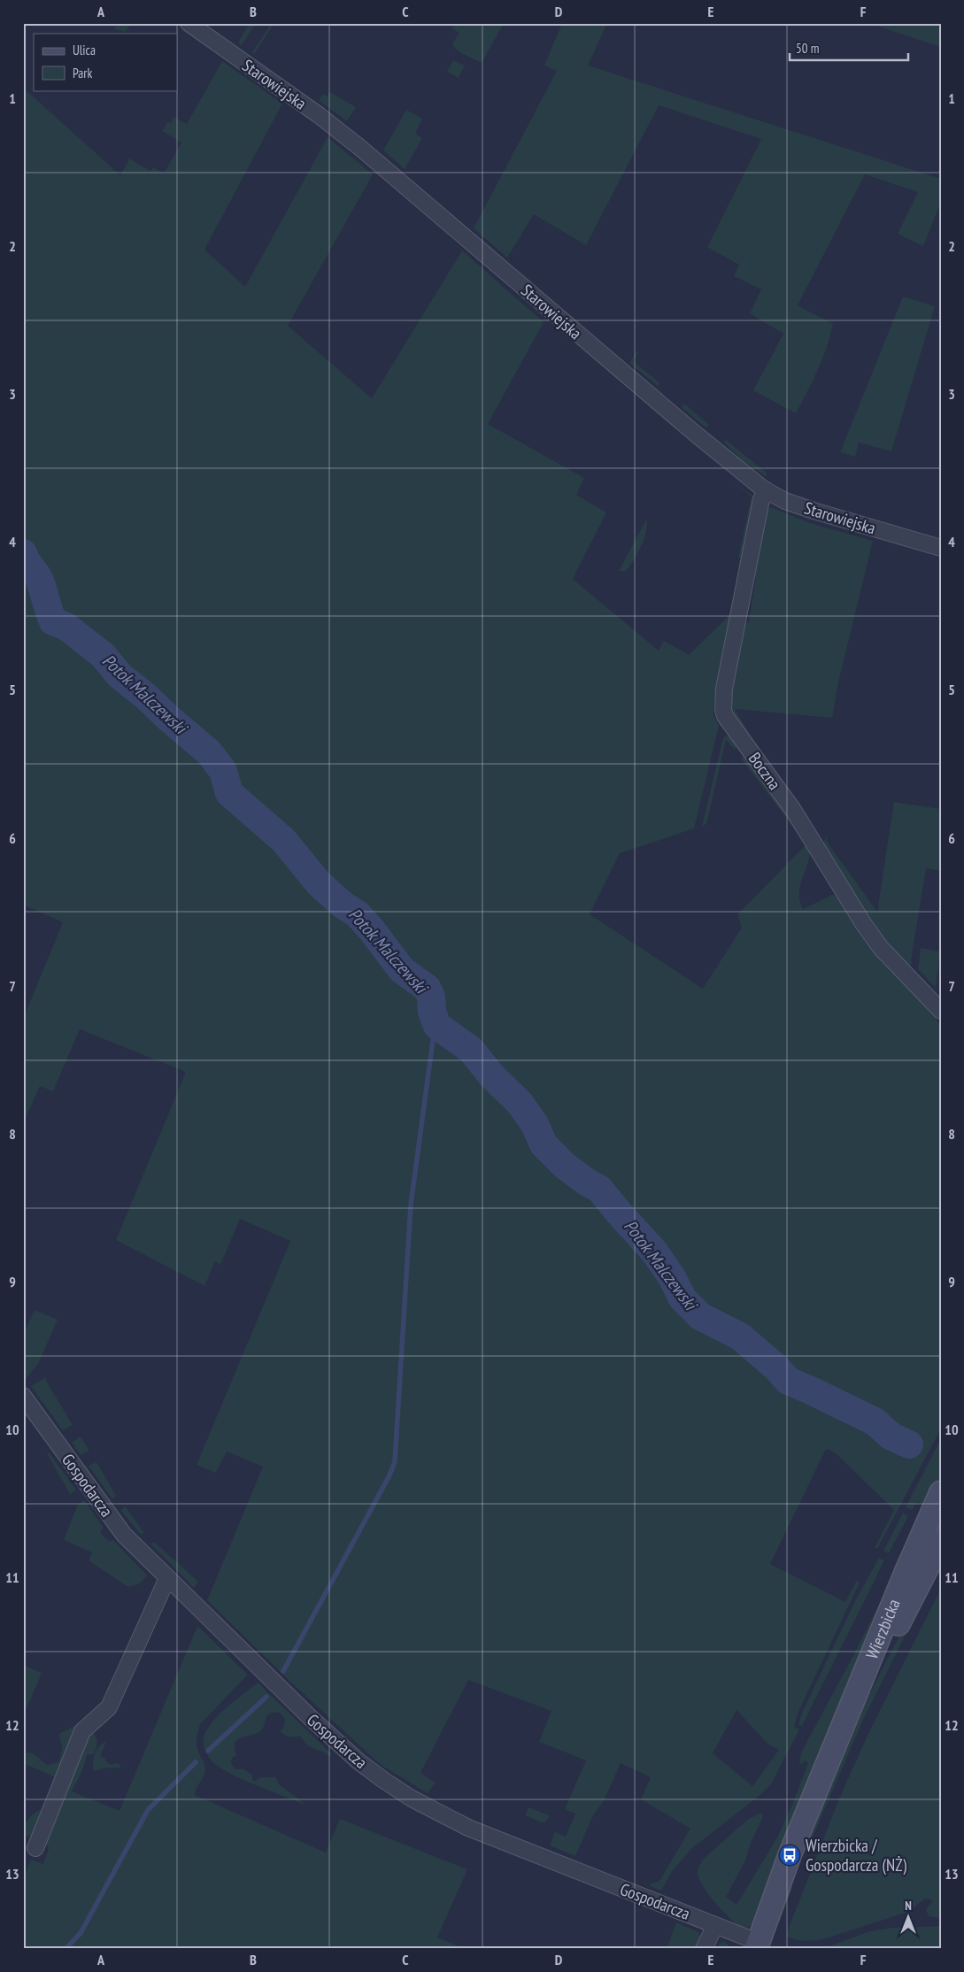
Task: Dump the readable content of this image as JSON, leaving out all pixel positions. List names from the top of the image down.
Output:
{
  "streets": {
    "street": [
      "Starowiejska",
      "Boczna",
      "Gospodarcza",
      "Wierzbicka"
    ]
  },
  "crossings": [
    ["Starowiejska", "Boczna"],
    ["Gospodarcza", "Wierzbicka"]
  ],
  "water": ["Potok Malczewski"],
  "places": {
    "bus stop": ["Wierzbicka / Gospodarcza (NŻ)"]
  },
  "legend": ["Ulica", "Park"],
  "scale_bar": "50 m",
  "north": "top",
  "grid": {
    "columns": [
      "A",
      "B",
      "C",
      "D",
      "E",
      "F"
    ],
    "rows": [
      "1",
      "2",
      "3",
      "4",
      "5",
      "6",
      "7",
      "8",
      "9",
      "10",
      "11",
      "12",
      "13"
    ]
  }
}
